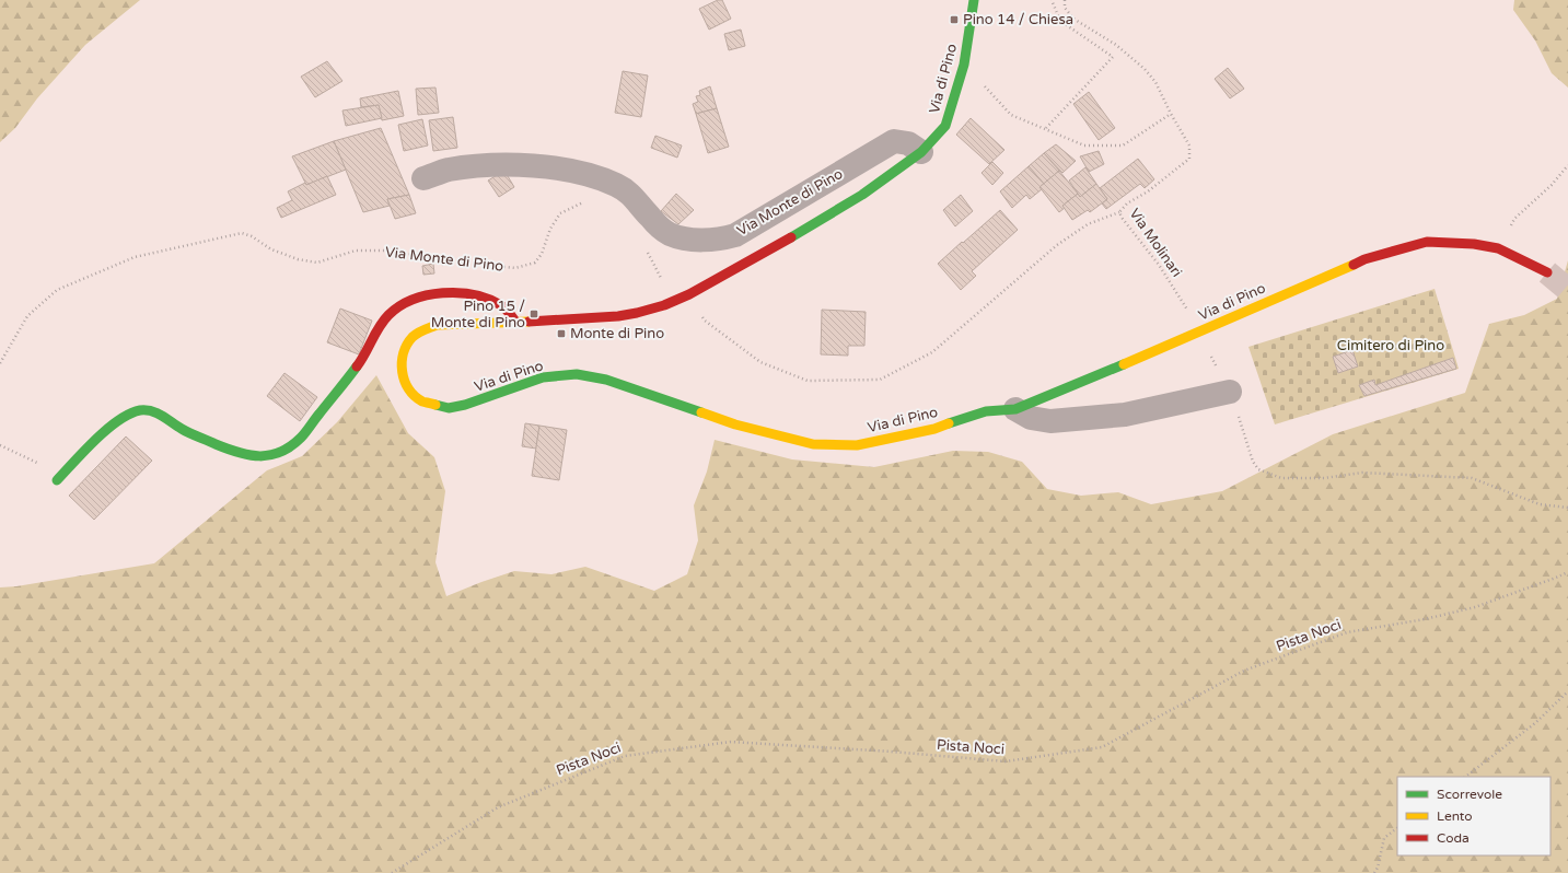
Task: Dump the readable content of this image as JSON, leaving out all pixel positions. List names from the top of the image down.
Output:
{
  "streets": {
    "street": ["Via di Pino", "Via Monte di Pino"],
    "path": ["Via Molinari", "Pista Noci"]
  },
  "crossings": [
    ["Via di Pino", "Via Monte di Pino"]
  ],
  "parks": ["Cimitero di Pino"],
  "places": {
    "transit": ["Pino 14 / Chiesa", "Pino 15 / Monte di Pino", "Monte di Pino"]
  },
  "legend": ["Scorrevole", "Lento", "Coda"]
}
